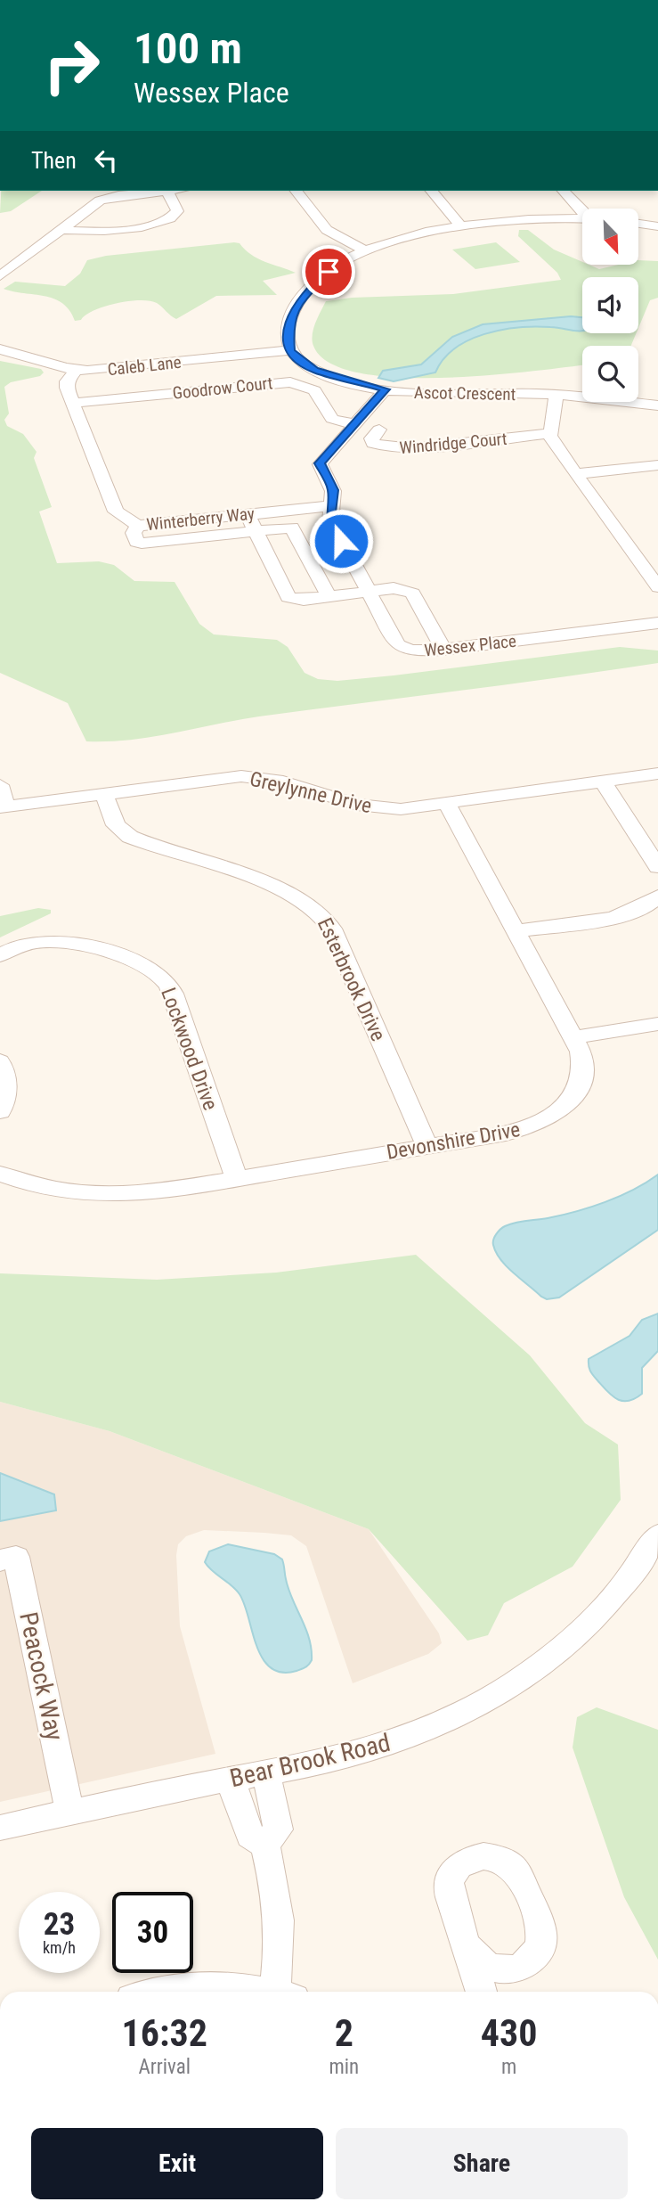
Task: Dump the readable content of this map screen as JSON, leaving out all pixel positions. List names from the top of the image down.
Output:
{
  "streets": {
    "street": [
      "Caleb Lane",
      "Goodrow Court",
      "Ascot Crescent",
      "Windridge Court",
      "Winterberry Way",
      "Wessex Place",
      "Greylynne Drive",
      "Esterbrook Drive",
      "Lockwood Drive",
      "Devonshire Drive",
      "Peacock Way",
      "Bear Brook Road"
    ]
  },
  "crossings": [
    ["Caleb Lane", "Ascot Crescent"],
    ["Caleb Lane", "Winterberry Way"],
    ["Goodrow Court", "Winterberry Way"],
    ["Goodrow Court", "Wessex Place"],
    ["Ascot Crescent", "Wessex Place"],
    ["Winterberry Way", "Wessex Place"],
    ["Greylynne Drive", "Esterbrook Drive"],
    ["Greylynne Drive", "Devonshire Drive"],
    ["Esterbrook Drive", "Devonshire Drive"],
    ["Lockwood Drive", "Devonshire Drive"],
    ["Peacock Way", "Bear Brook Road"]
  ],
  "north": "bottom right",
  "page": {
    "turn": ["100 m", "Wessex Place"],
    "then": "Then",
    "speed": "23 km/h",
    "limit": "30",
    "eta": [
      "16:32",
      "Arrival",
      "2",
      "min",
      "430",
      "m"
    ],
    "buttons": ["Exit", "Share"]
  }
}
